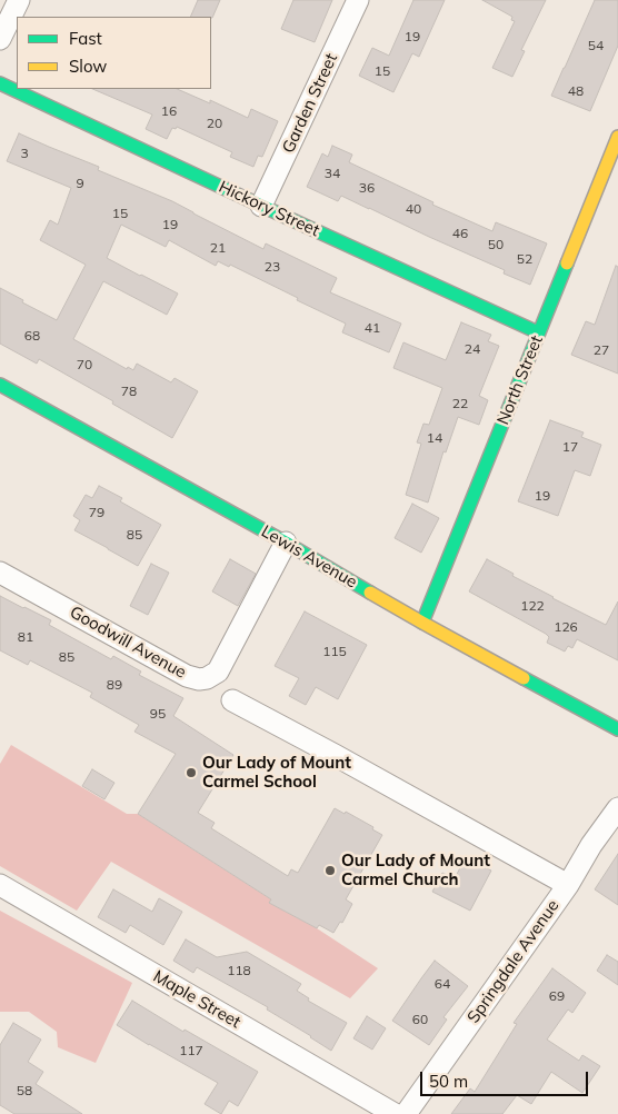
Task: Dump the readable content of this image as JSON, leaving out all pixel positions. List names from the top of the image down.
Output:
{
  "streets": {
    "street": [
      "Garden Street",
      "Hickory Street",
      "North Street",
      "Lewis Avenue",
      "Goodwill Avenue",
      "Springdale Avenue",
      "Maple Street"
    ]
  },
  "crossings": [
    ["Garden Street", "Hickory Street"],
    ["Hickory Street", "North Street"],
    ["North Street", "Lewis Avenue"],
    ["Lewis Avenue", "Goodwill Avenue"]
  ],
  "places": ["Our Lady of Mount Carmel School", "Our Lady of Mount Carmel Church"],
  "house_numbers": [
    "19",
    "54",
    "15",
    "48",
    "16",
    "20",
    "3",
    "34",
    "9",
    "36",
    "40",
    "15",
    "19",
    "46",
    "50",
    "21",
    "52",
    "23",
    "41",
    "68",
    "24",
    "27",
    "70",
    "78",
    "22",
    "14",
    "17",
    "19",
    "79",
    "85",
    "122",
    "126",
    "81",
    "115",
    "85",
    "89",
    "95",
    "118",
    "64",
    "69",
    "60",
    "117",
    "58"
  ],
  "legend": ["Fast", "Slow"],
  "scale_bar": "50 m"
}
